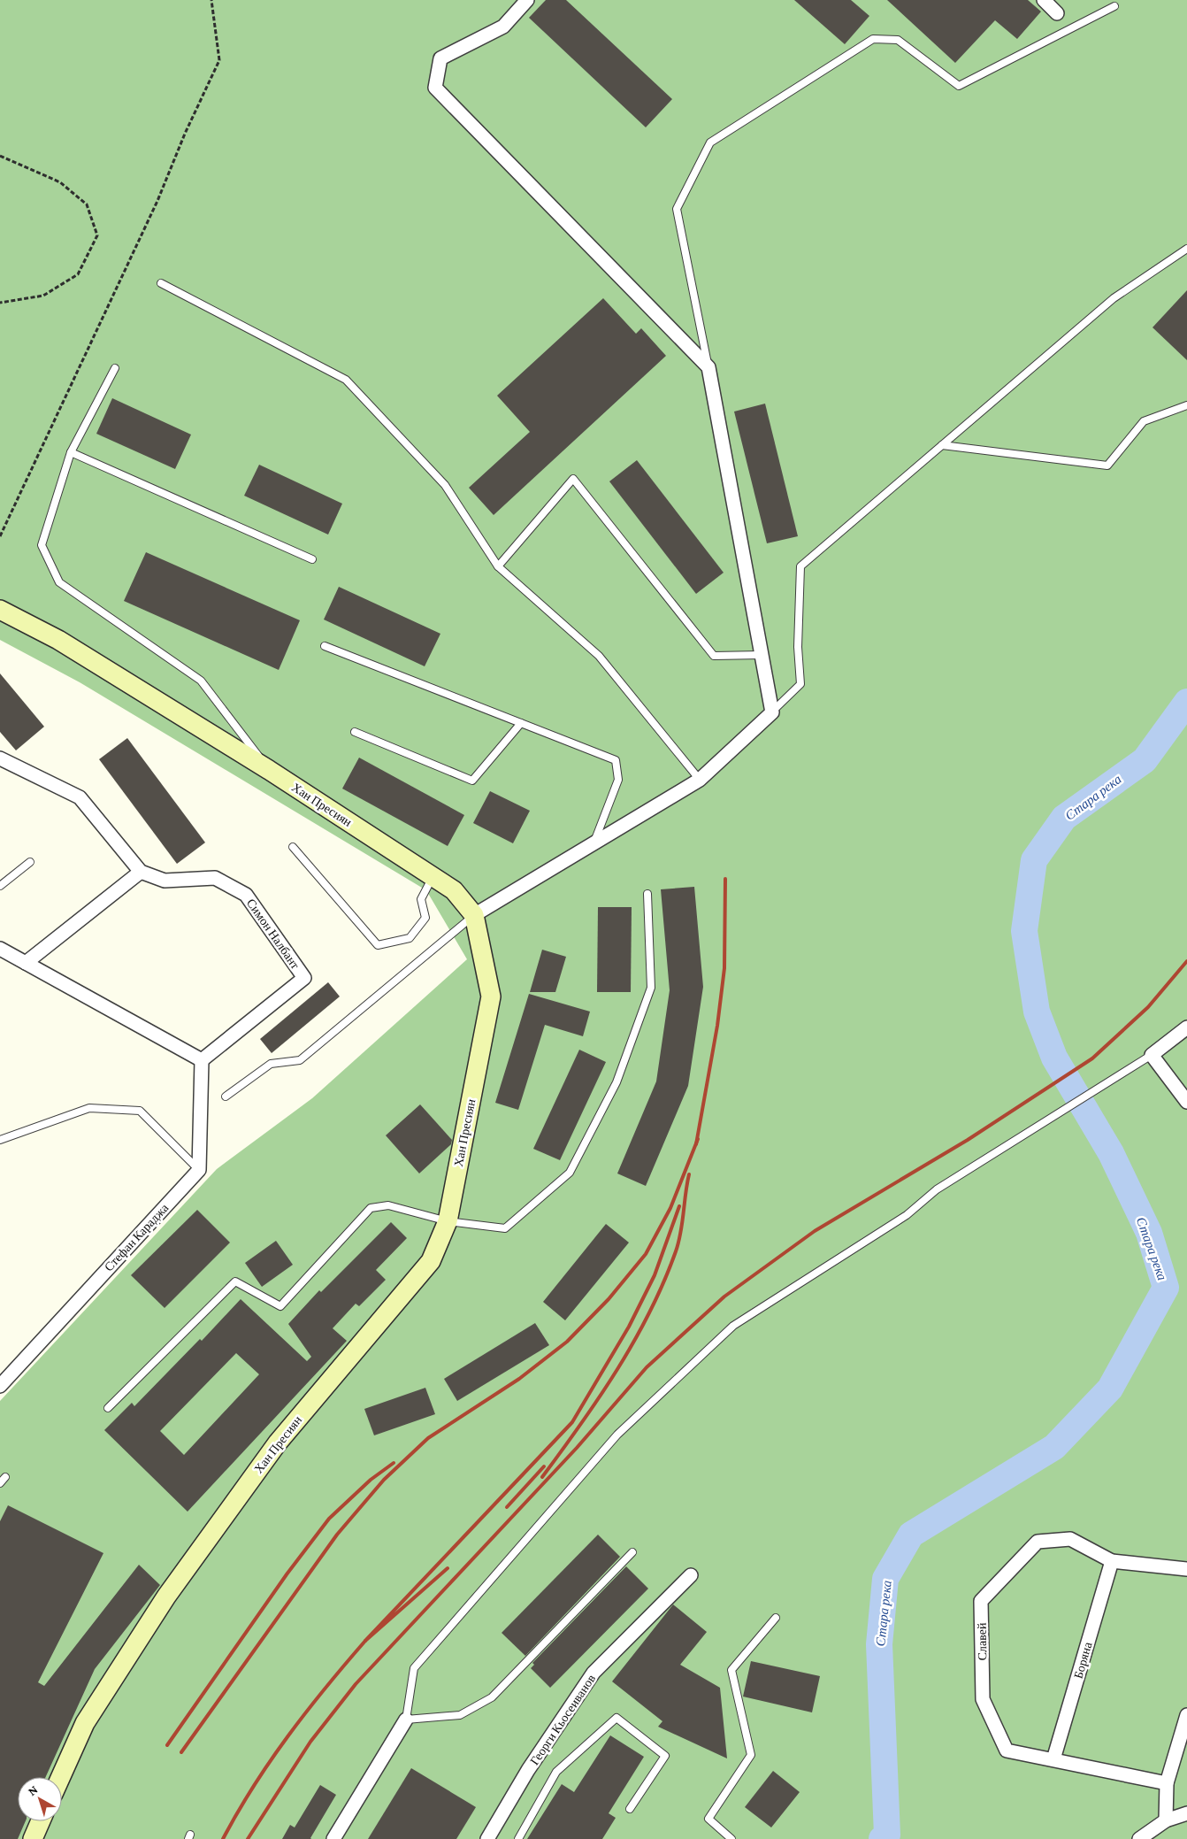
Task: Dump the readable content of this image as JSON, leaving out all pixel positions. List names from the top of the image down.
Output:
{
  "streets": {
    "street": [
      "Хан Пресиян",
      "Симон Налбант",
      "Стефан Караджа",
      "Славей",
      "Боряна",
      "Георги Кьосеиванов"
    ]
  },
  "crossings": [
    ["Славей", "Боряна"]
  ],
  "water": ["Стара река"],
  "north": "top left"
}
